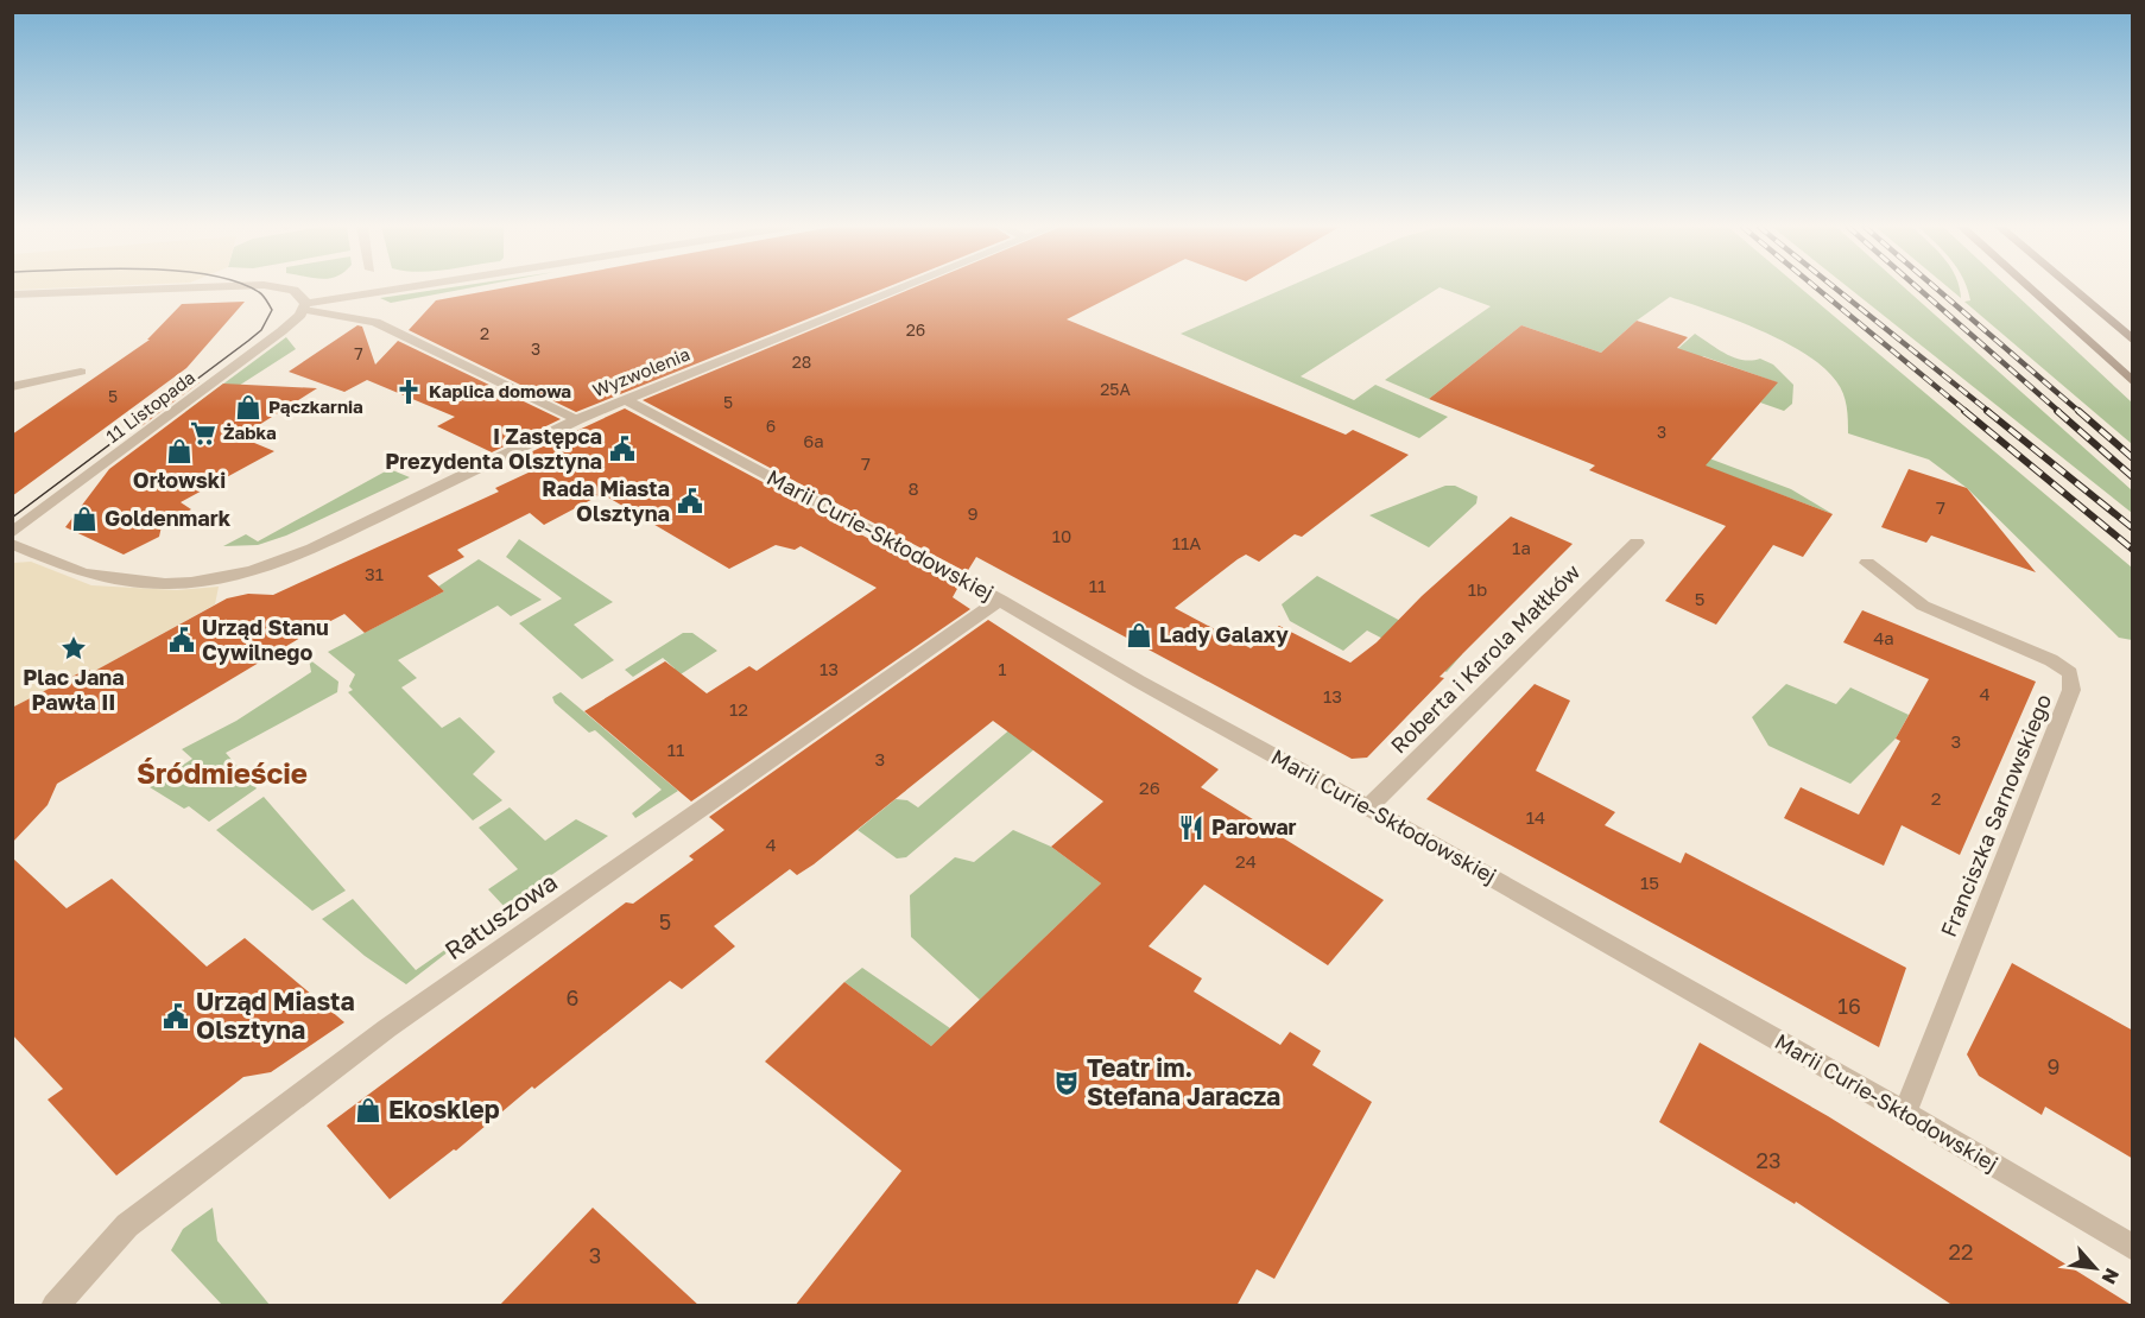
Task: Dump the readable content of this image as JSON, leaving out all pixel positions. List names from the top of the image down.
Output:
{
  "streets": {
    "street": [
      "Wyzwolenia",
      "11 Listopada",
      "Marii Curie-Skłodowskiej",
      "Roberta i Karola Małłków",
      "Franciszka Sarnowskiego",
      "Ratuszowa"
    ]
  },
  "crossings": [
    ["Wyzwolenia", "Marii Curie-Skłodowskiej"],
    ["Marii Curie-Skłodowskiej", "Roberta i Karola Małłków"],
    ["Marii Curie-Skłodowskiej", "Franciszka Sarnowskiego"],
    ["Marii Curie-Skłodowskiej", "Ratuszowa"]
  ],
  "districts": ["Śródmieście"],
  "places": {
    "church": ["Kaplica domowa"],
    "shop": [
      "Pączkarnia",
      "Orłowski",
      "Goldenmark",
      "Lady Galaxy",
      "Ekosklep"
    ],
    "supermarket": ["Żabka"],
    "public building": [
      "I Zastępca Prezydenta Olsztyna",
      "Rada Miasta Olsztyna",
      "Urząd Stanu Cywilnego",
      "Urząd Miasta Olsztyna"
    ],
    "place": ["Plac Jana Pawła II"],
    "restaurant": ["Parowar"],
    "theatre": ["Teatr im. Stefana Jaracza"]
  },
  "house_numbers": [
    "26",
    "2",
    "3",
    "7",
    "28",
    "25A",
    "5",
    "5",
    "6",
    "3",
    "6a",
    "7",
    "8",
    "7",
    "9",
    "10",
    "11A",
    "1a",
    "31",
    "11",
    "1b",
    "5",
    "4a",
    "13",
    "1",
    "4",
    "13",
    "12",
    "3",
    "11",
    "3",
    "26",
    "2",
    "14",
    "4",
    "24",
    "15",
    "5",
    "6",
    "16",
    "9",
    "23",
    "22",
    "3"
  ],
  "north": "bottom right"
}
